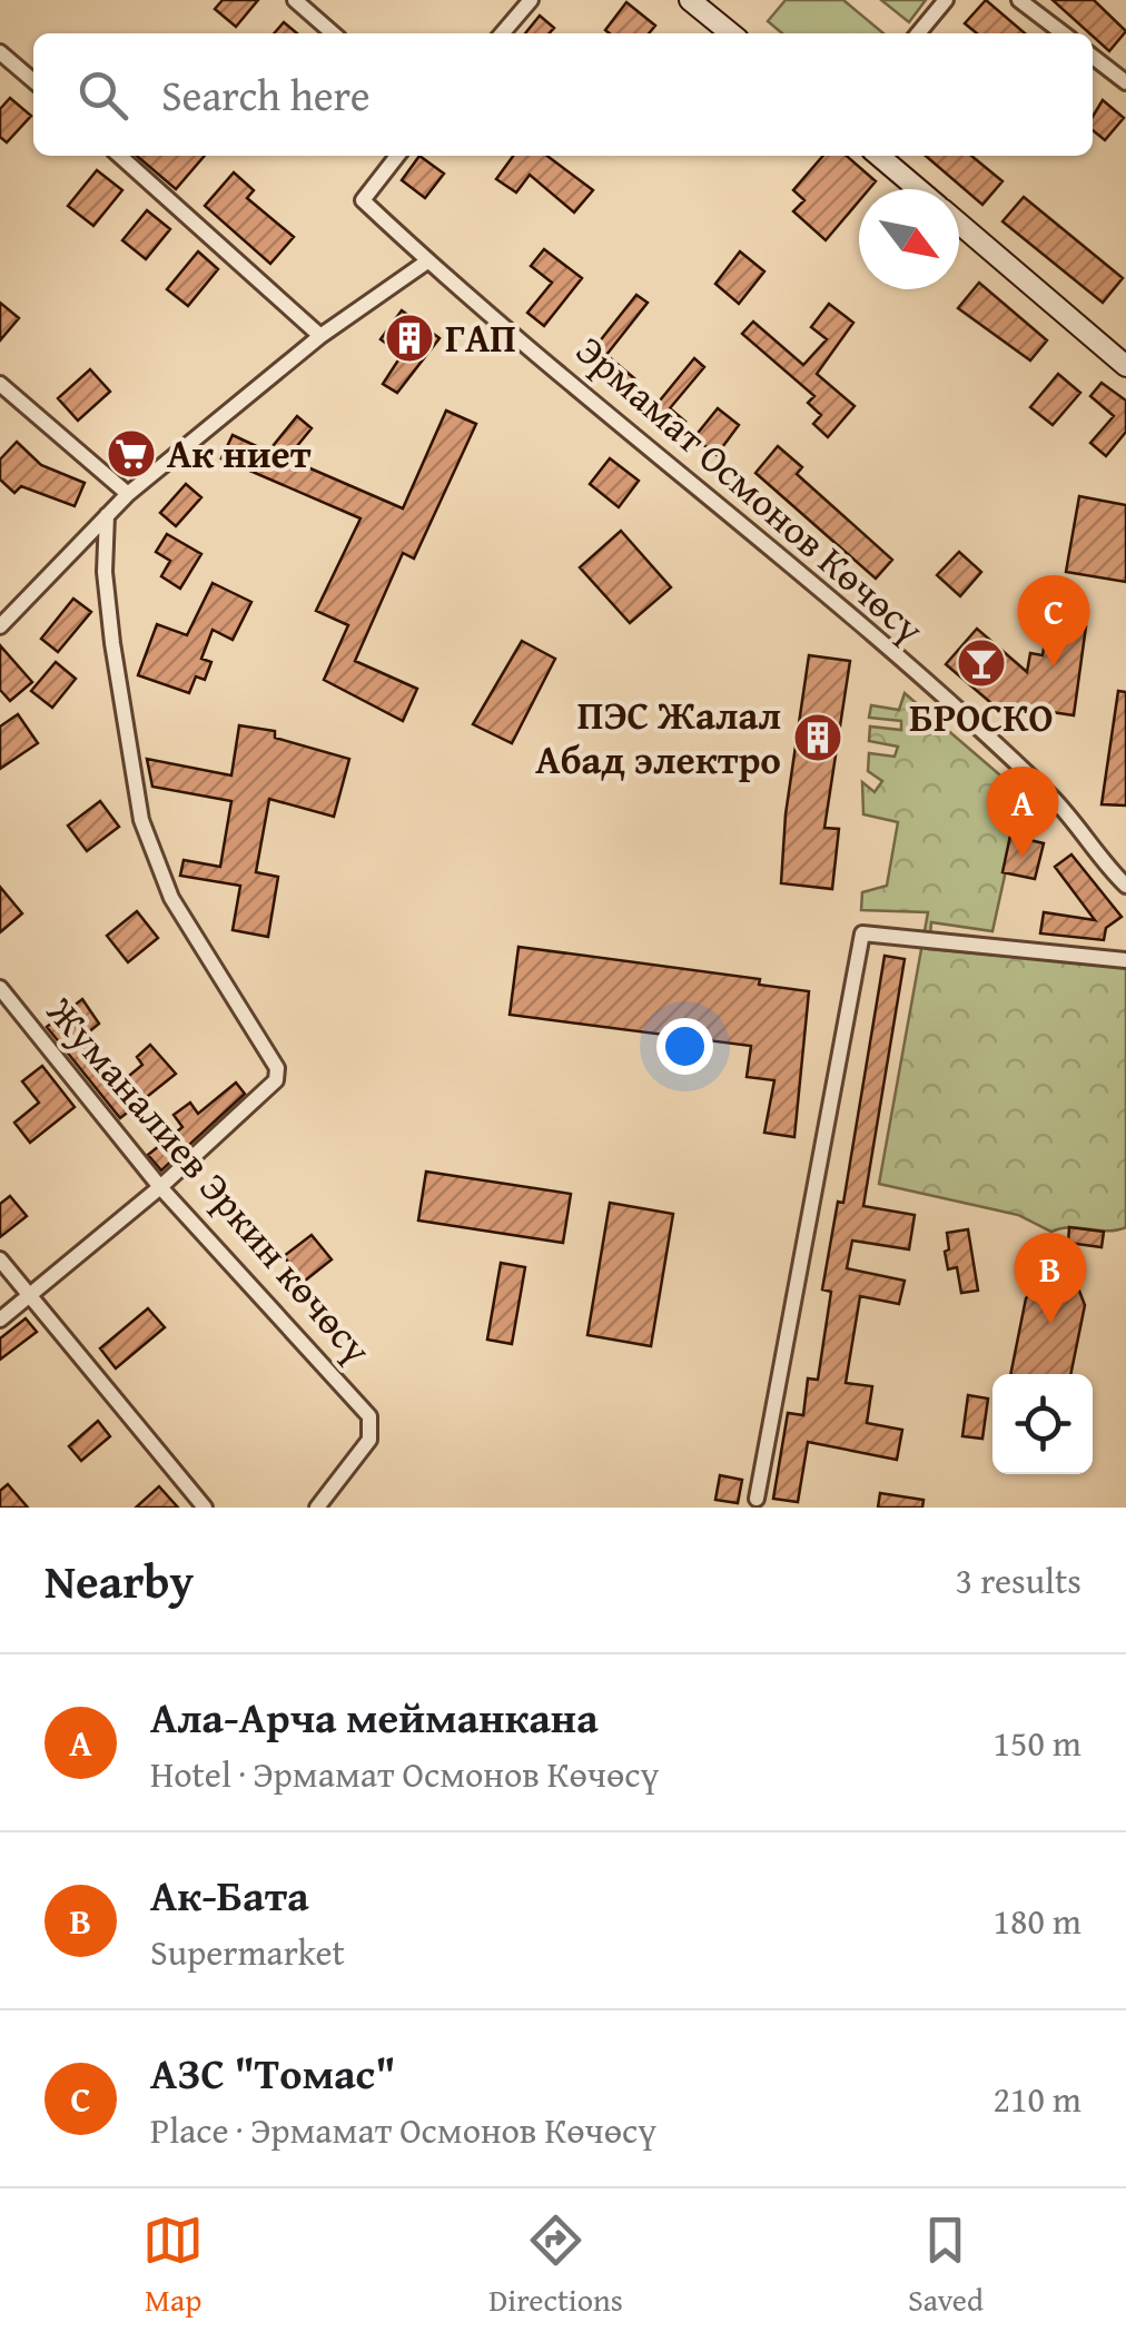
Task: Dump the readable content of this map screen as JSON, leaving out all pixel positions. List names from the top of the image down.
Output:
{
  "streets": {
    "street": ["Эрмамат Осмонов Көчөсү", "Жуманалиев Эркин көчөсү"]
  },
  "places": {
    "building": ["ГАП", "ПЭС Жалал Абад электро"],
    "supermarket": ["Ак ниет"],
    "bar": ["БРОСКО"]
  },
  "north": "bottom right",
  "page": {
    "search": "Search here",
    "pins": ["C", "A", "B"],
    "heading": ["Nearby", "3 results"],
    "list": [
      {
        "mark": "A",
        "name": "Ала-Арча мейманкана",
        "note": "Hotel · Эрмамат Осмонов Көчөсү",
        "value": "150 m"
      },
      {
        "mark": "B",
        "name": "Ак-Бата",
        "note": "Supermarket",
        "value": "180 m"
      },
      {
        "mark": "C",
        "name": "АЗС \"Томас\"",
        "note": "Place · Эрмамат Осмонов Көчөсү",
        "value": "210 m"
      }
    ],
    "nav": ["Map", "Directions", "Saved"]
  }
}
